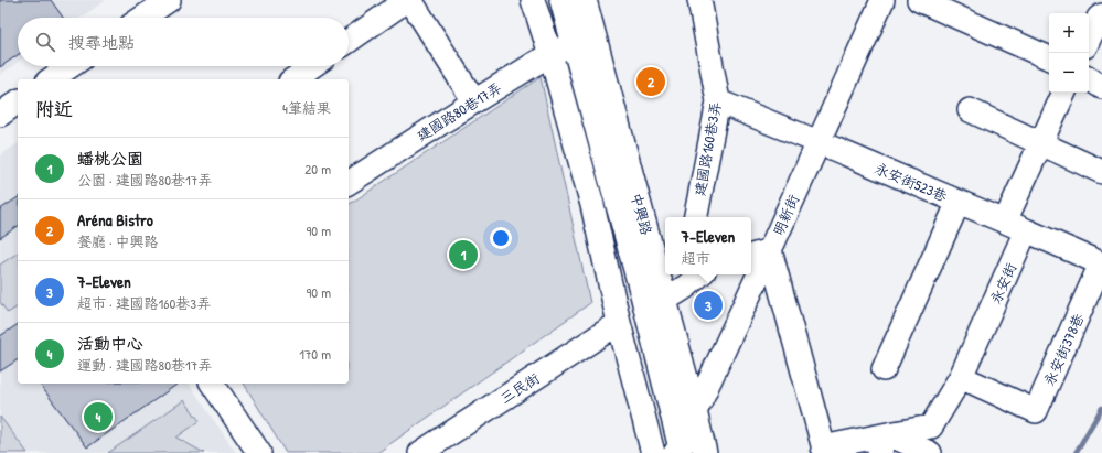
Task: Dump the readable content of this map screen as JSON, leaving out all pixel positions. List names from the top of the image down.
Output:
{
  "streets": {
    "street": [
      "建國路80巷17弄",
      "建國路160巷3弄",
      "永安街523巷",
      "中興路",
      "明新街",
      "永安街",
      "永安街378巷",
      "三民街"
    ]
  },
  "crossings": [
    ["建國路80巷17弄", "中興路"],
    ["建國路160巷3弄", "永安街523巷"],
    ["永安街523巷", "明新街"],
    ["中興路", "明新街"],
    ["永安街", "永安街378巷"]
  ],
  "page": {
    "map_buttons": ["+", "−"],
    "search": "搜尋地點",
    "pins": [
      "2",
      "1",
      "3",
      "4"
    ],
    "heading": ["附近", "4筆結果"],
    "list": [
      {
        "mark": "1",
        "name": "蟠桃公園",
        "note": "公園 · 建國路80巷17弄",
        "value": "20 m"
      },
      {
        "mark": "2",
        "name": "Aréna Bistro",
        "note": "餐廳 · 中興路",
        "value": "90 m"
      },
      {
        "mark": "3",
        "name": "7-Eleven",
        "note": "超市 · 建國路160巷3弄",
        "value": "90 m"
      },
      {
        "mark": "4",
        "name": "活動中心",
        "note": "運動 · 建國路80巷17弄",
        "value": "170 m"
      }
    ],
    "popup": ["7-Eleven", "超市"]
  }
}
